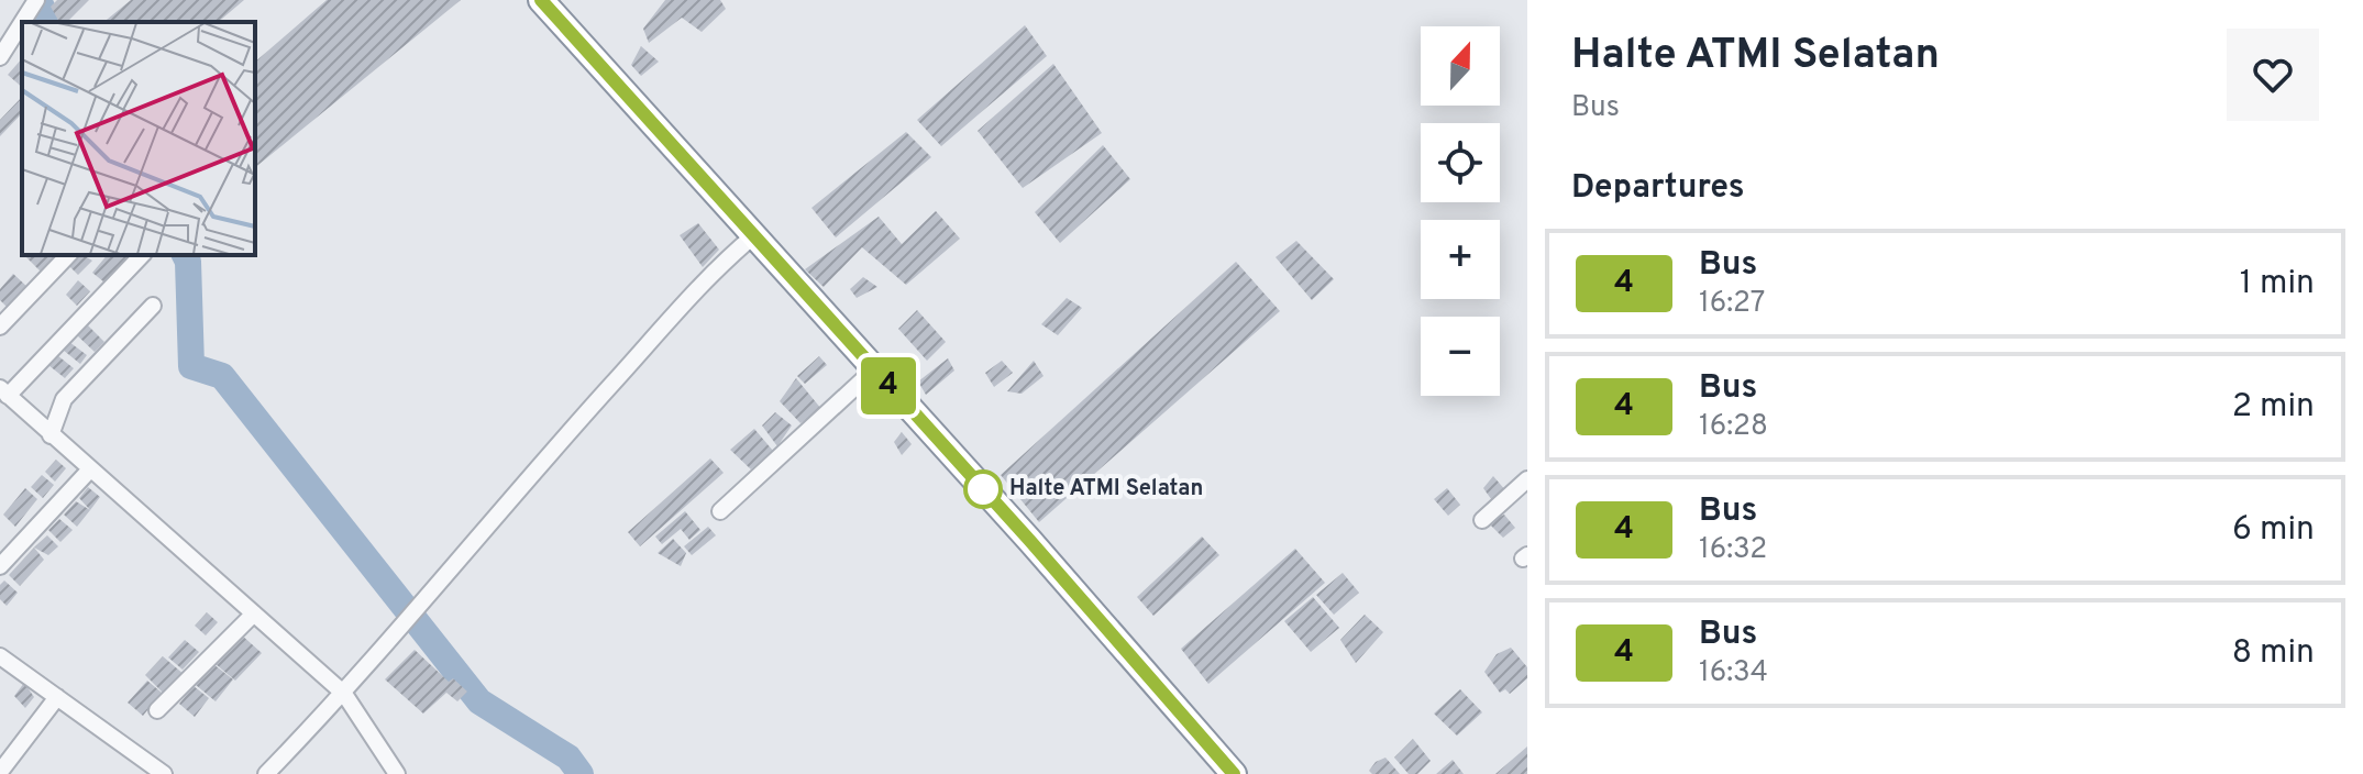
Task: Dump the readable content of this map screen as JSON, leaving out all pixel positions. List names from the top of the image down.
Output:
{
  "places": ["Halte ATMI Selatan"],
  "lines": ["bus line 4"],
  "north": "top",
  "page": {
    "on_map": "4",
    "heading": [
      ["Halte ATMI Selatan", "Bus"],
      "Departures"
    ],
    "map_buttons": ["+", "−"],
    "list": [
      {
        "mark": "4",
        "name": "Bus",
        "note": "16:27",
        "value": "1 min"
      },
      {
        "mark": "4",
        "name": "Bus",
        "note": "16:28",
        "value": "2 min"
      },
      {
        "mark": "4",
        "name": "Bus",
        "note": "16:32",
        "value": "6 min"
      },
      {
        "mark": "4",
        "name": "Bus",
        "note": "16:34",
        "value": "8 min"
      }
    ]
  }
}
